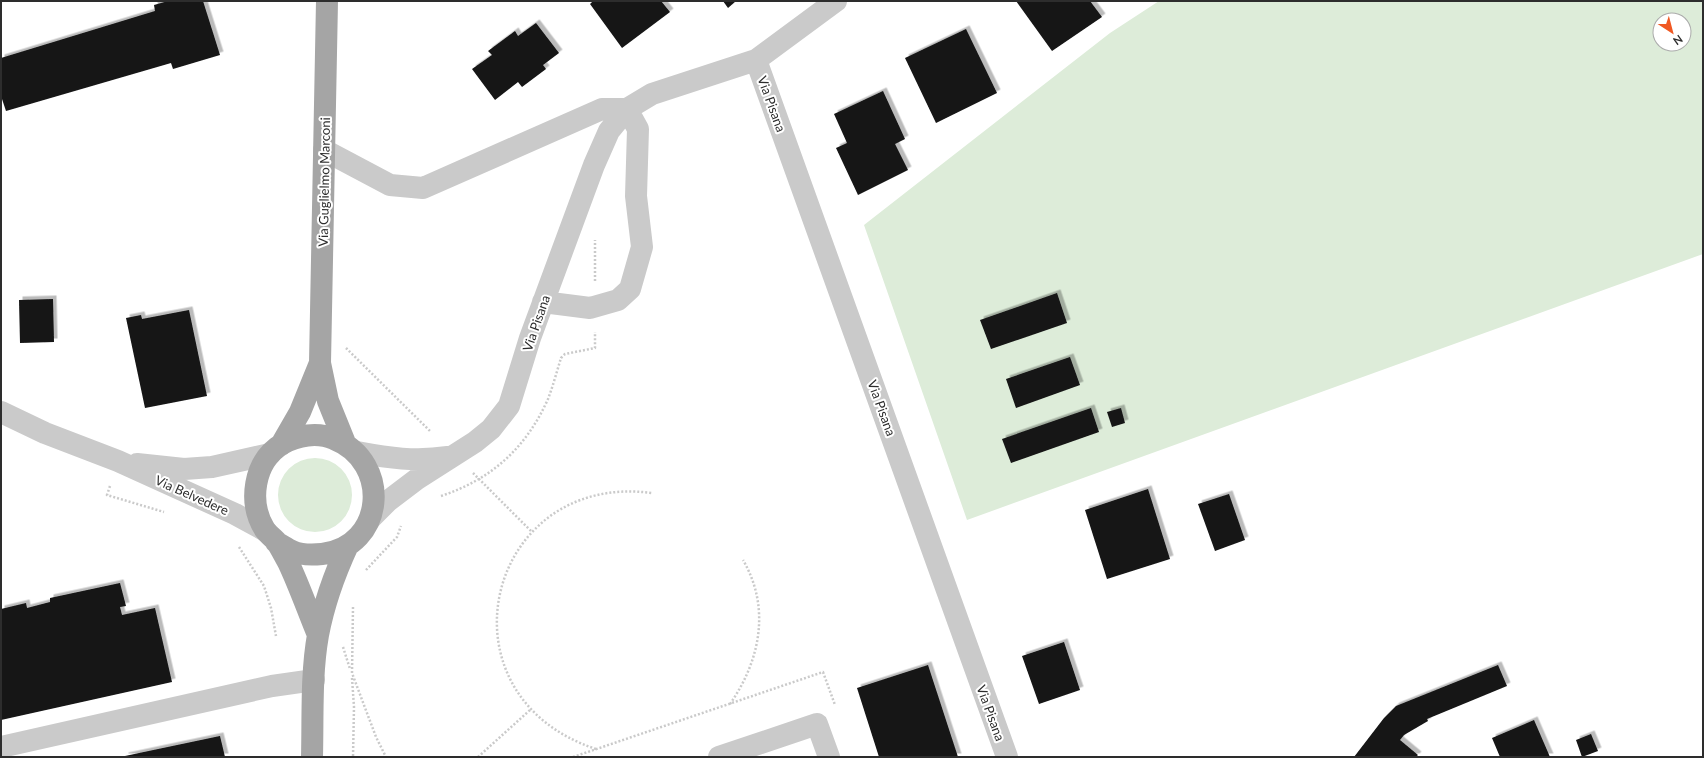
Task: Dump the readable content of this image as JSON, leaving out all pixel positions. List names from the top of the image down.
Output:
{
  "streets": {
    "main road": ["Via Guglielmo Marconi"],
    "street": ["Via Pisana", "Via Belvedere"]
  },
  "crossings": [
    ["Via Pisana", "Via Guglielmo Marconi"],
    ["Via Pisana", "Via Belvedere"],
    ["Via Guglielmo Marconi", "Via Belvedere"]
  ],
  "north": "bottom right"
}
